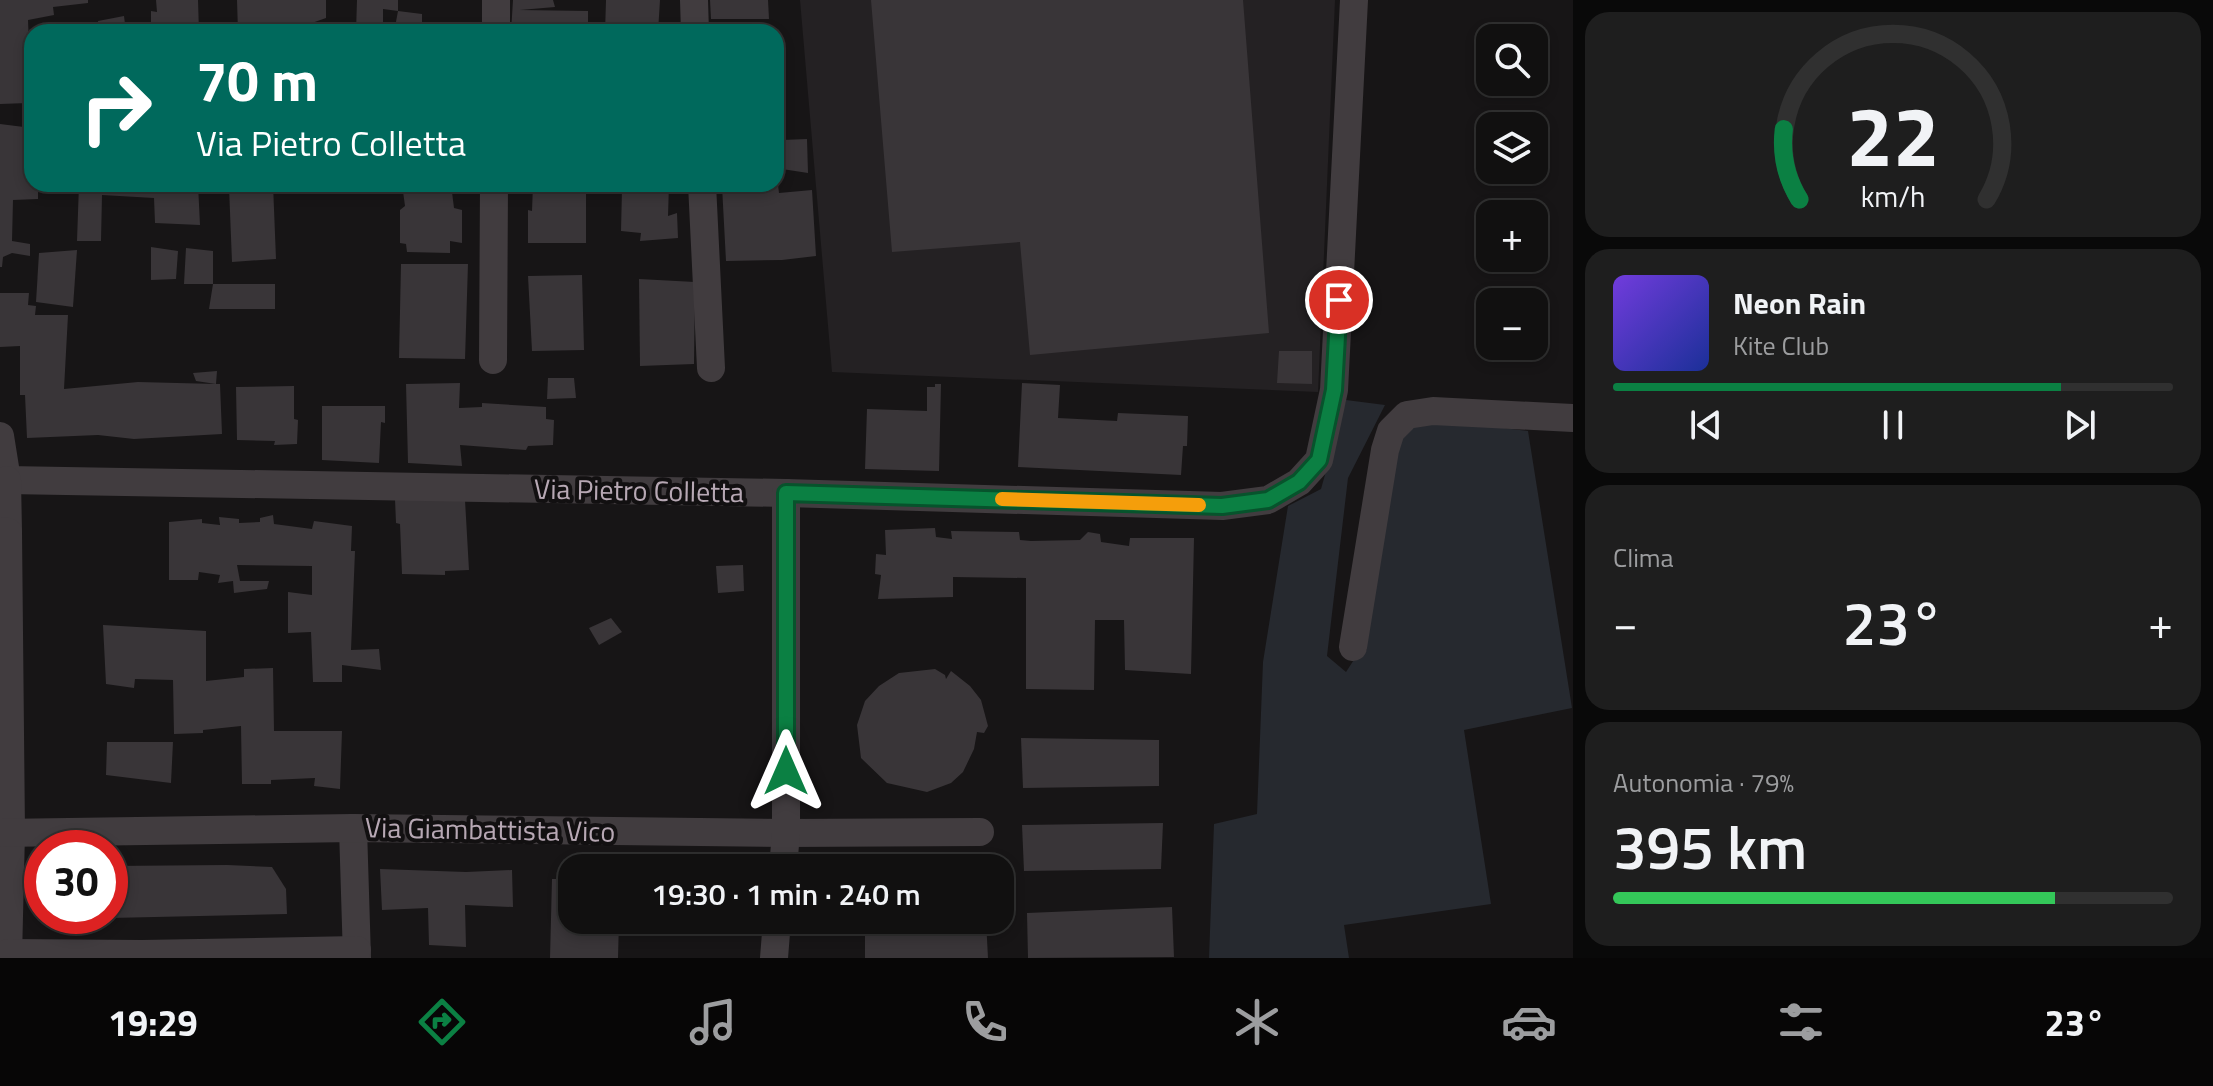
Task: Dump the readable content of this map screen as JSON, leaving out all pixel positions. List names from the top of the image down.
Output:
{
  "streets": {
    "street": ["Via Pietro Colletta", "Via Giambattista Vico"]
  },
  "page": {
    "map_buttons": ["+", "−"],
    "turn": ["70 m", "Via Pietro Colletta"],
    "song": ["Neon Rain", "Kite Club"],
    "tile": [
      "Clima",
      ["Autonomia · 79%", "395 km"]
    ],
    "heat": ["−", "23°", "+"],
    "limit": "30",
    "trip": "19:30 · 1 min · 240 m",
    "tabs": ["19:29", "23°"],
    "gauge": ["22", "km/h"]
  }
}
